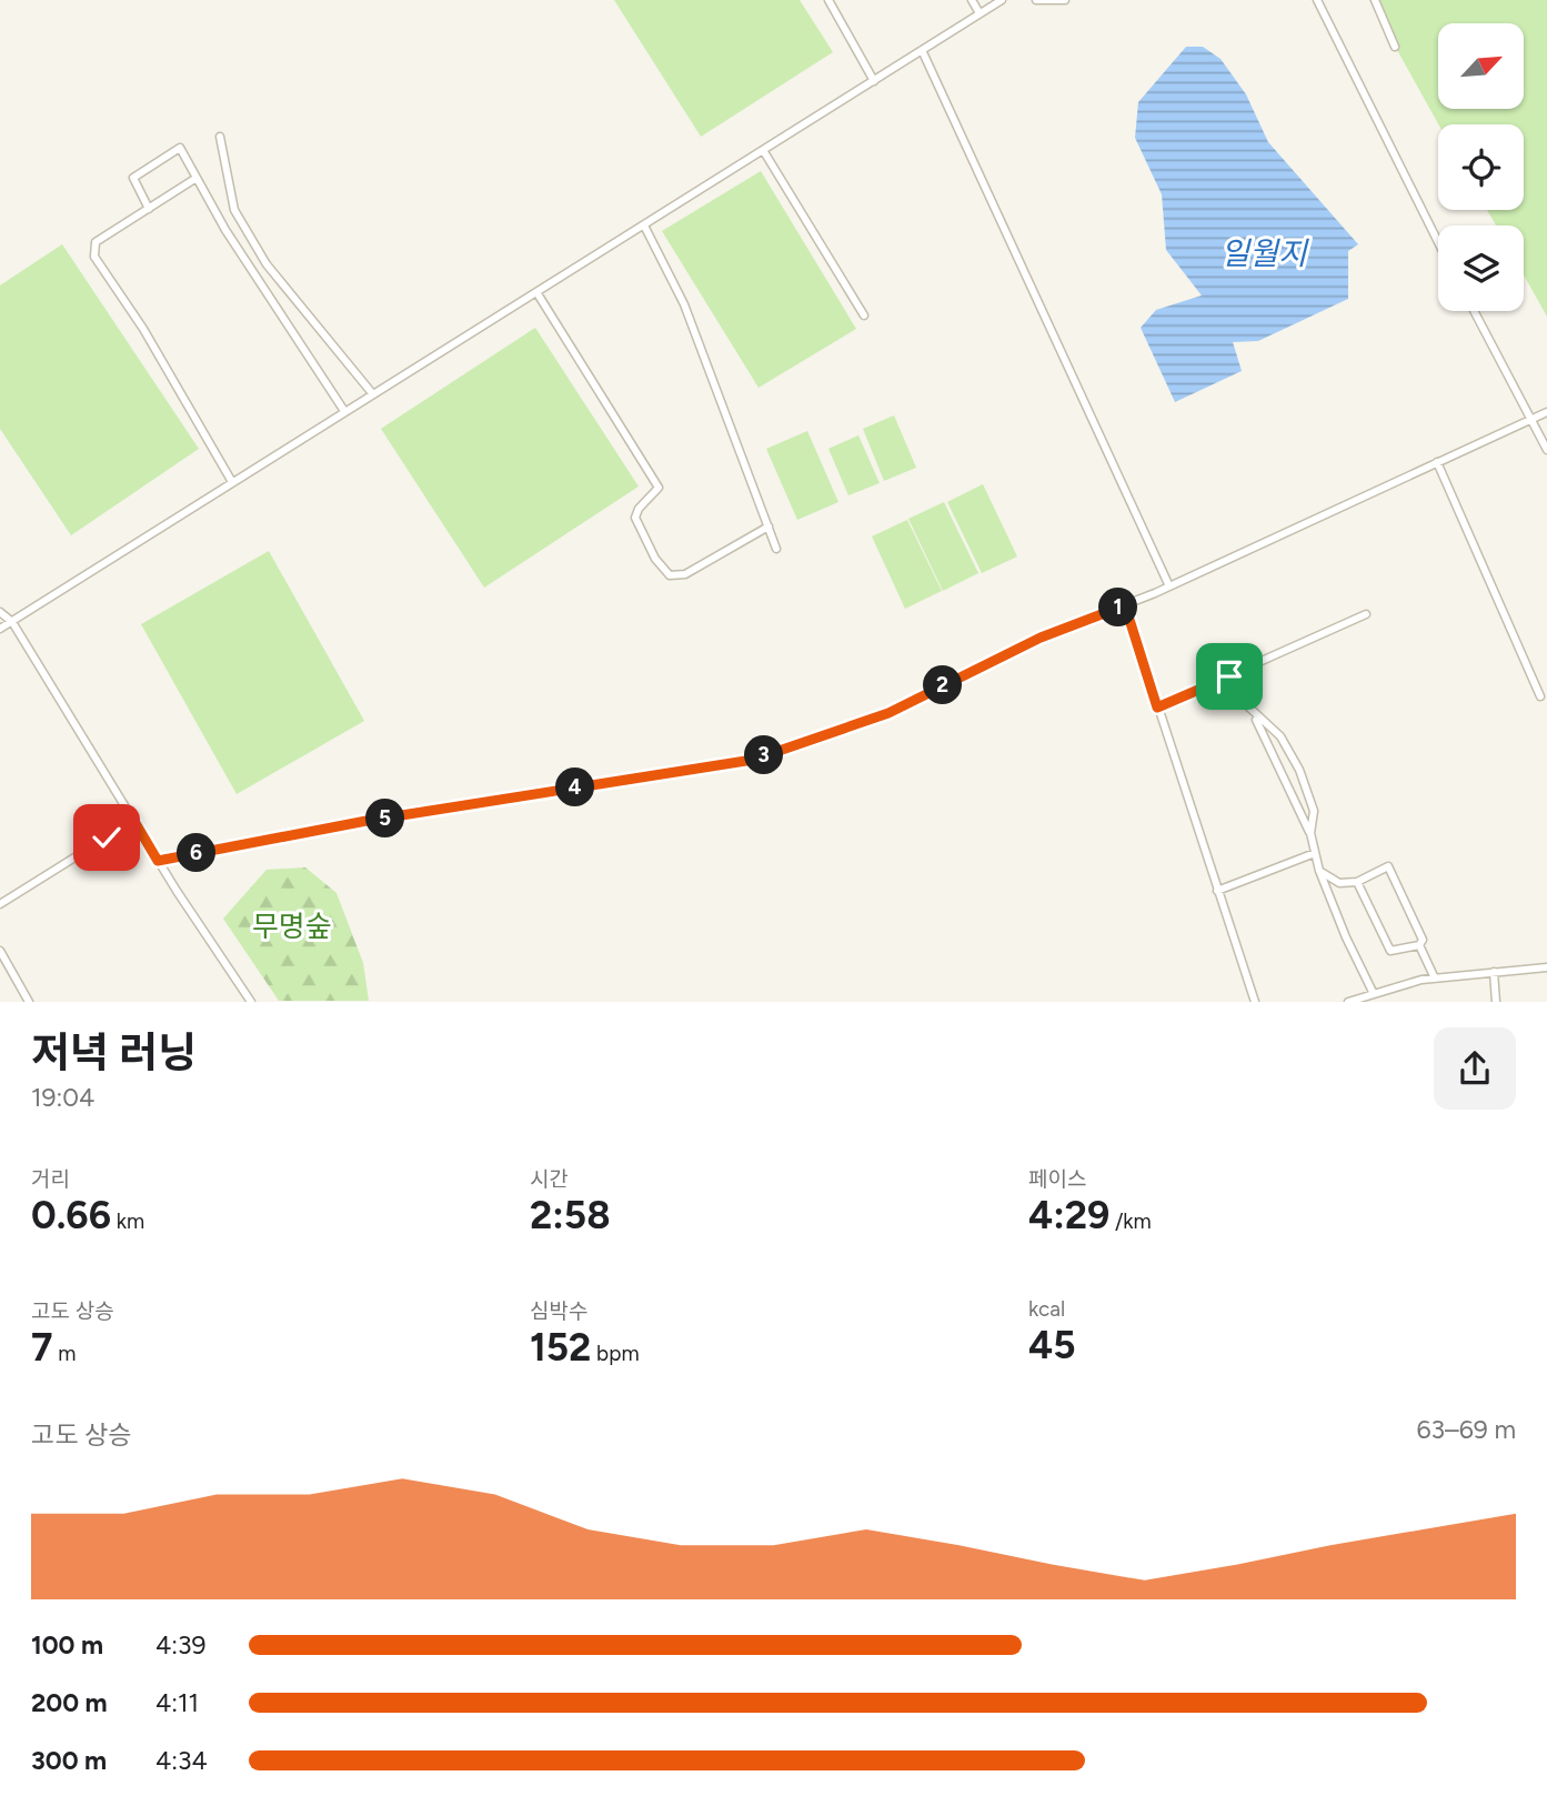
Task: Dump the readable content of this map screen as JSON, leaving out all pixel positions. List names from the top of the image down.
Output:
{
  "water": ["일월지"],
  "parks": ["무명숲"],
  "north": "top right",
  "page": {
    "pins": [
      "1",
      "2",
      "3",
      "4",
      "5",
      "6"
    ],
    "heading": ["저녁 러닝", "19:04"],
    "stats": [
      ["거리", "0.66 km"],
      ["시간", "2:58"],
      ["페이스", "4:29 /km"],
      ["고도 상승", "7 m"],
      ["심박수", "152 bpm"],
      ["kcal", "45"]
    ],
    "chart": ["고도 상승", "63–69 m"],
    "list": [
      {
        "name": "100 m",
        "note": "4:39"
      },
      {
        "name": "200 m",
        "note": "4:11"
      },
      {
        "name": "300 m",
        "note": "4:34"
      }
    ]
  }
}
